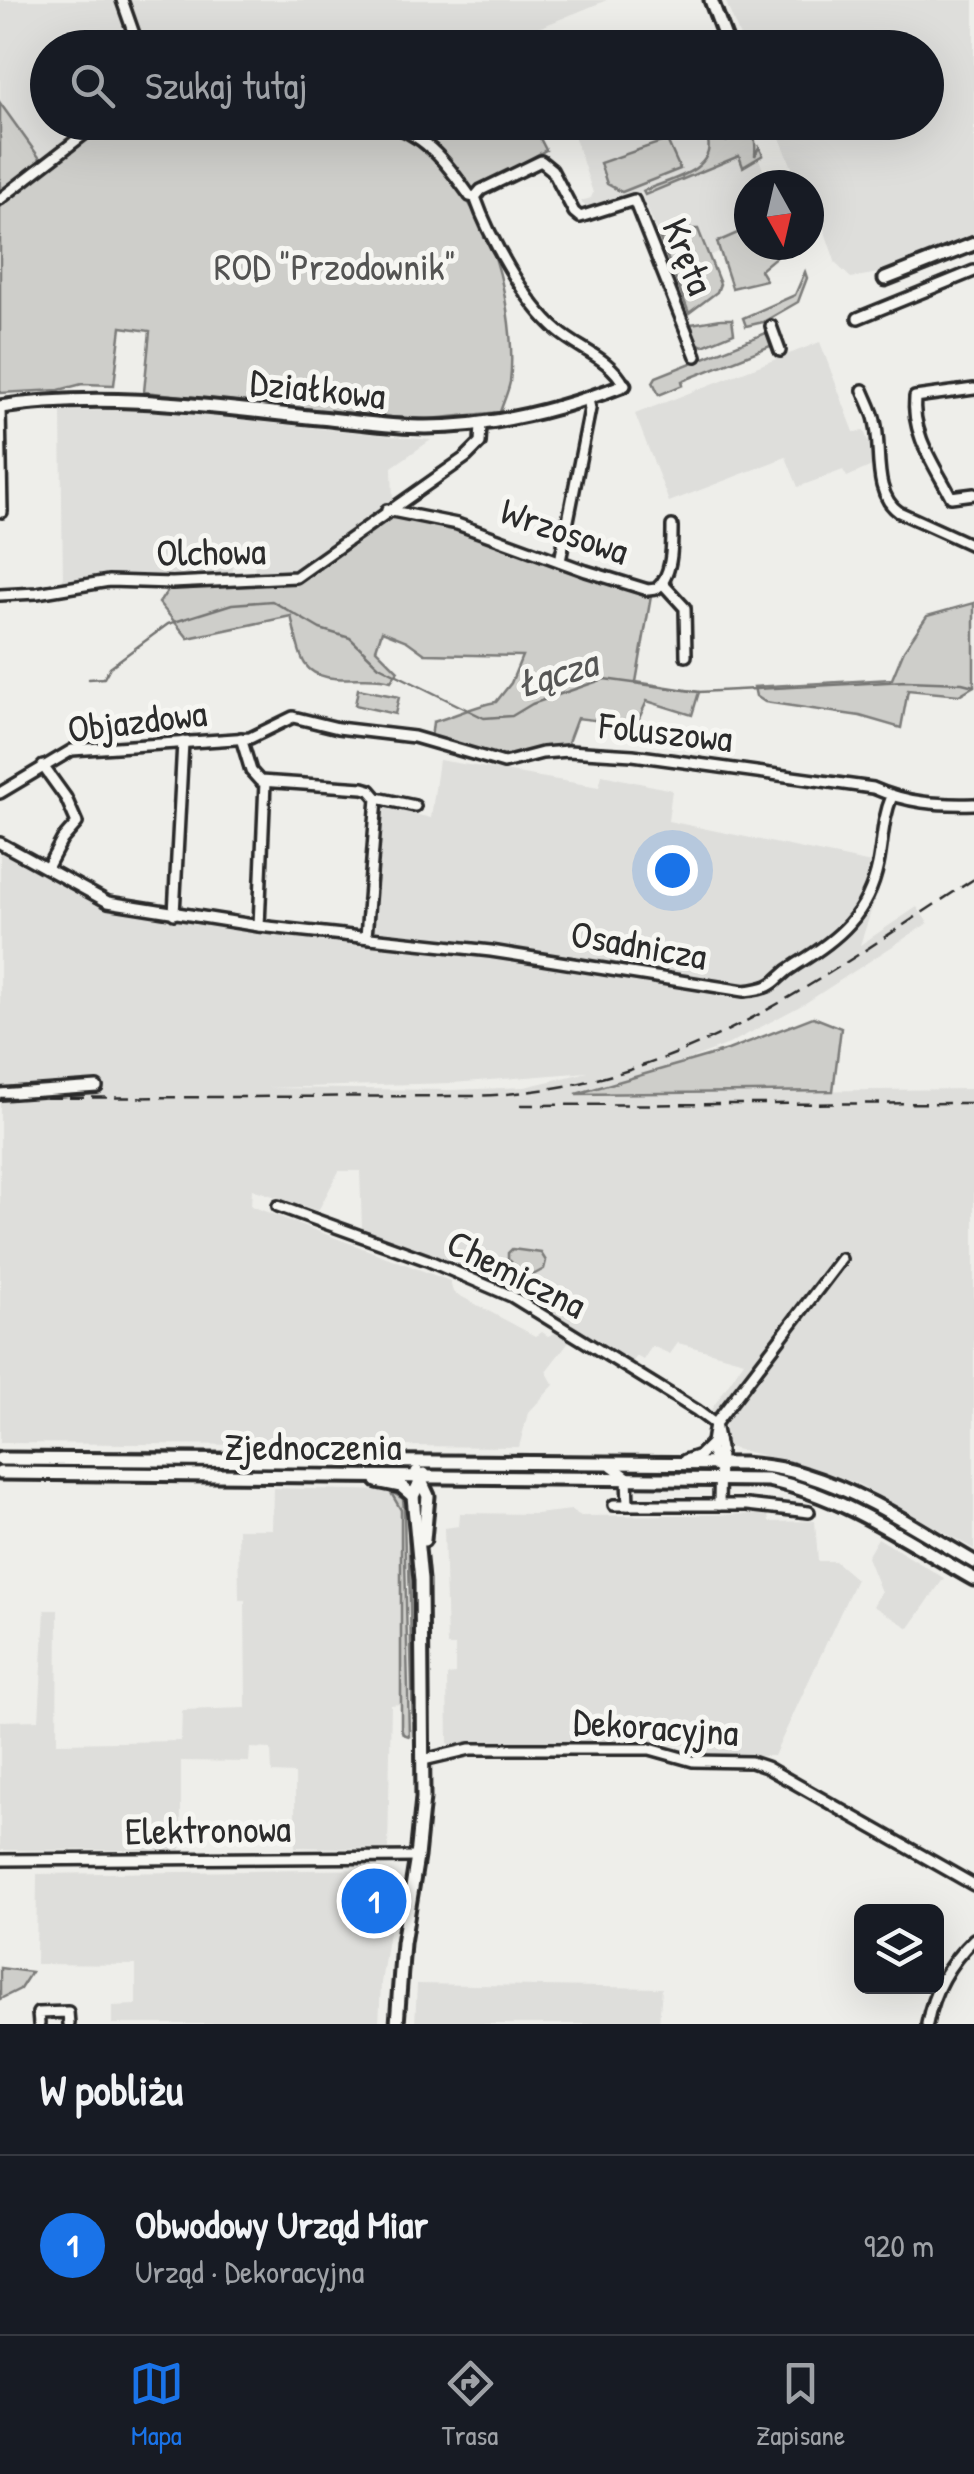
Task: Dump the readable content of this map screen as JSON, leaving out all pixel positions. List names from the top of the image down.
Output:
{
  "streets": {
    "main road": ["Działkowa", "Zjednoczenia"],
    "street": [
      "Kręta",
      "Wrzosowa",
      "Olchowa",
      "Objazdowa",
      "Foluszowa",
      "Osadnicza",
      "Chemiczna",
      "Dekoracyjna",
      "Elektronowa"
    ]
  },
  "crossings": [
    ["Działkowa", "Olchowa"],
    ["Wrzosowa", "Olchowa"],
    ["Objazdowa", "Foluszowa"],
    ["Foluszowa", "Osadnicza"]
  ],
  "water": ["Łącza"],
  "parks": ["ROD \"Przodownik\""],
  "north": "bottom",
  "page": {
    "search": "Szukaj tutaj",
    "pins": "1",
    "heading": "W pobliżu",
    "list": [
      {
        "mark": "1",
        "name": "Obwodowy Urząd Miar",
        "note": "Urząd · Dekoracyjna",
        "value": "920 m"
      }
    ],
    "nav": ["Mapa", "Trasa", "Zapisane"]
  }
}
